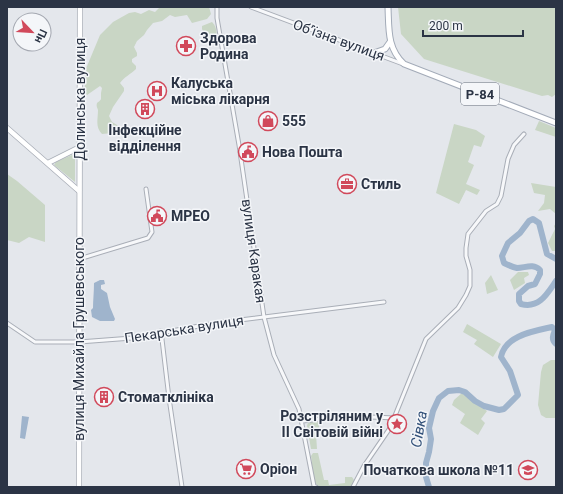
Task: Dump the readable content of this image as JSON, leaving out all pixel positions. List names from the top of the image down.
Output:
{
  "streets": {
    "main road": [
      "Обʼїзна вулиця",
      "Р-84",
      "Долинська вулиця",
      "вулиця Михайла Грушевського"
    ],
    "street": ["вулиця Каракая", "Пекарська вулиця"]
  },
  "crossings": [
    ["Долинська вулиця", "вулиця Михайла Грушевського"],
    ["вулиця Каракая", "Пекарська вулиця"],
    ["Пекарська вулиця", "вулиця Михайла Грушевського"]
  ],
  "water": ["Сівка"],
  "places": {
    "pharmacy": ["Здорова Родина"],
    "hospital": ["Калуська міська лікарня"],
    "building": ["Інфекційне відділення", "Стоматклініка"],
    "shop": ["555"],
    "public building": ["Нова Пошта", "МРЕО"],
    "office": ["Стиль"],
    "place": ["Розстріляним у II Світовій війні"],
    "supermarket": ["Оріон"],
    "school or university": ["Початкова школа №11"]
  },
  "scale_bar": "200 m",
  "north": "bottom right"
}
